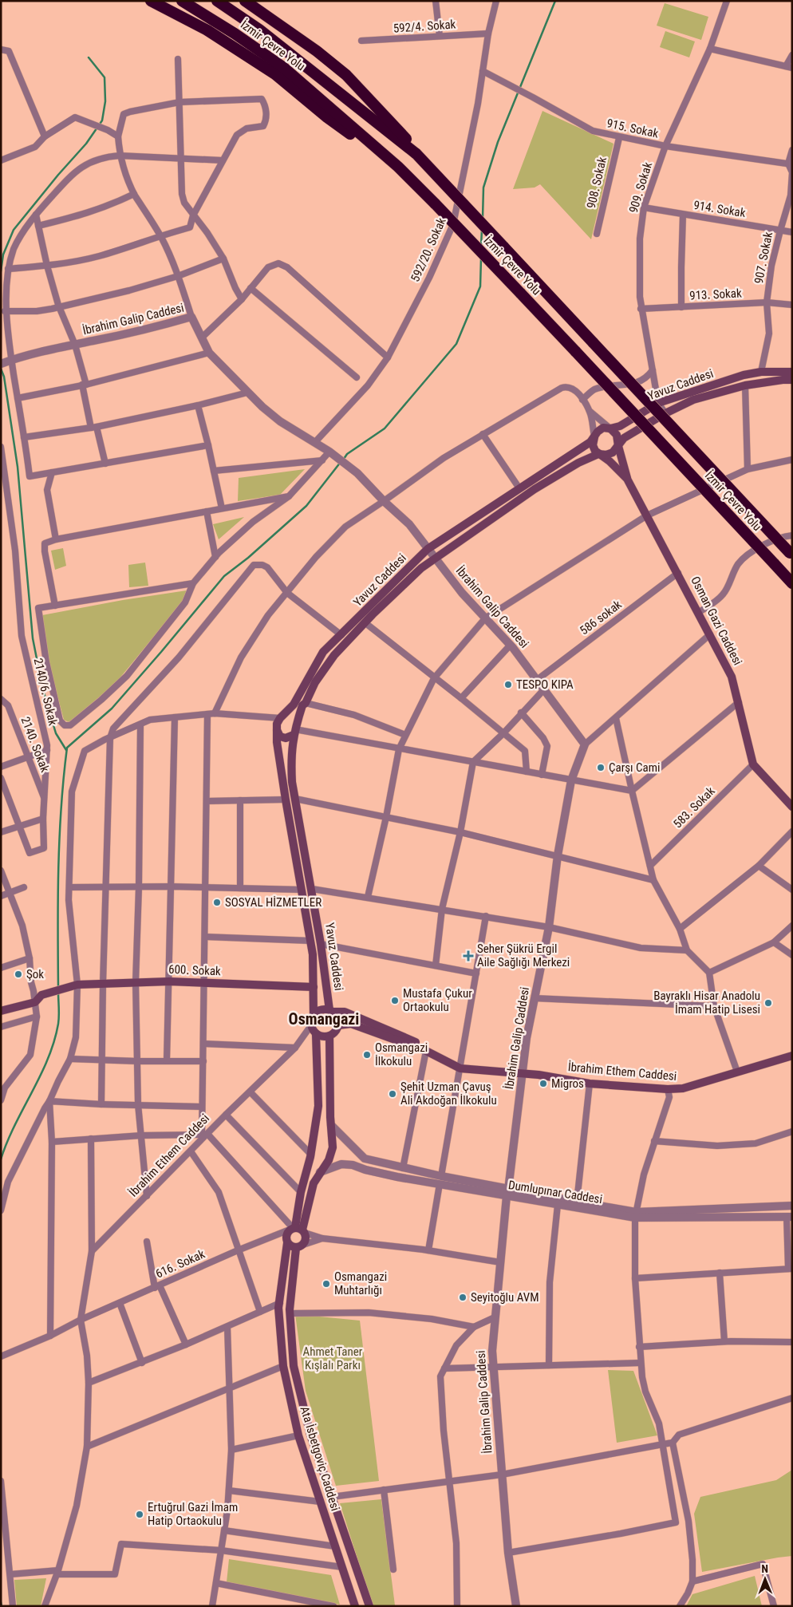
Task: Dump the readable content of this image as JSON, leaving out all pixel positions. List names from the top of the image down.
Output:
{
  "streets": {
    "highway": ["İzmir Çevre Yolu"],
    "main road": [
      "Yavuz Caddesi",
      "Osman Gazi Caddesi",
      "600. Sokak",
      "İbrahim Ethem Caddesi",
      "Ata İsbetgoviç Caddesi"
    ],
    "street": [
      "592/4. Sokak",
      "915. Sokak",
      "908. Sokak",
      "909. Sokak",
      "914. Sokak",
      "592/20. Sokak",
      "907. Sokak",
      "913. Sokak",
      "İbrahim Galip Caddesi",
      "586 sokak",
      "2140/6. Sokak",
      "2140. Sokak",
      "583. Sokak",
      "Dumlupınar Caddesi",
      "616. Sokak"
    ]
  },
  "crossings": [
    ["592/4. Sokak", "592/20. Sokak"],
    ["915. Sokak", "908. Sokak"],
    ["915. Sokak", "909. Sokak"],
    ["915. Sokak", "592/20. Sokak"],
    ["915. Sokak", "907. Sokak"],
    ["909. Sokak", "914. Sokak"],
    ["909. Sokak", "913. Sokak"],
    ["909. Sokak", "Yavuz Caddesi"],
    ["914. Sokak", "907. Sokak"],
    ["592/20. Sokak", "İbrahim Galip Caddesi"],
    ["907. Sokak", "913. Sokak"],
    ["907. Sokak", "Yavuz Caddesi"],
    ["İbrahim Galip Caddesi", "Yavuz Caddesi"],
    ["İbrahim Galip Caddesi", "586 sokak"],
    ["İbrahim Galip Caddesi", "İbrahim Ethem Caddesi"],
    ["İbrahim Galip Caddesi", "Dumlupınar Caddesi"],
    ["Yavuz Caddesi", "Osman Gazi Caddesi"],
    ["Yavuz Caddesi", "600. Sokak"],
    ["Yavuz Caddesi", "İbrahim Ethem Caddesi"],
    ["586 sokak", "Osman Gazi Caddesi"],
    ["Osman Gazi Caddesi", "583. Sokak"],
    ["2140/6. Sokak", "2140. Sokak"],
    ["616. Sokak", "Ata İsbetgoviç Caddesi"]
  ],
  "districts": ["Osmangazi"],
  "parks": ["Ahmet Taner Kışlalı Parkı"],
  "places": {
    "other": [
      "TESPO KIPA",
      "Çarşı Cami",
      "SOSYAL HİZMETLER",
      "Şok",
      "Mustafa Çukur Ortaokulu",
      "Bayraklı Hisar Anadolu İmam Hatip Lisesi",
      "Osmangazi İlkokulu",
      "Migros",
      "Şehit Uzman Çavuş Ali Akdoğan İlkokulu",
      "Osmangazi Muhtarlığı",
      "Seyitoğlu AVM",
      "Ertuğrul Gazi İmam Hatip Ortaokulu"
    ],
    "health": ["Seher Şükrü Ergil Aile Sağlığı Merkezi"]
  },
  "north": "top"
}
